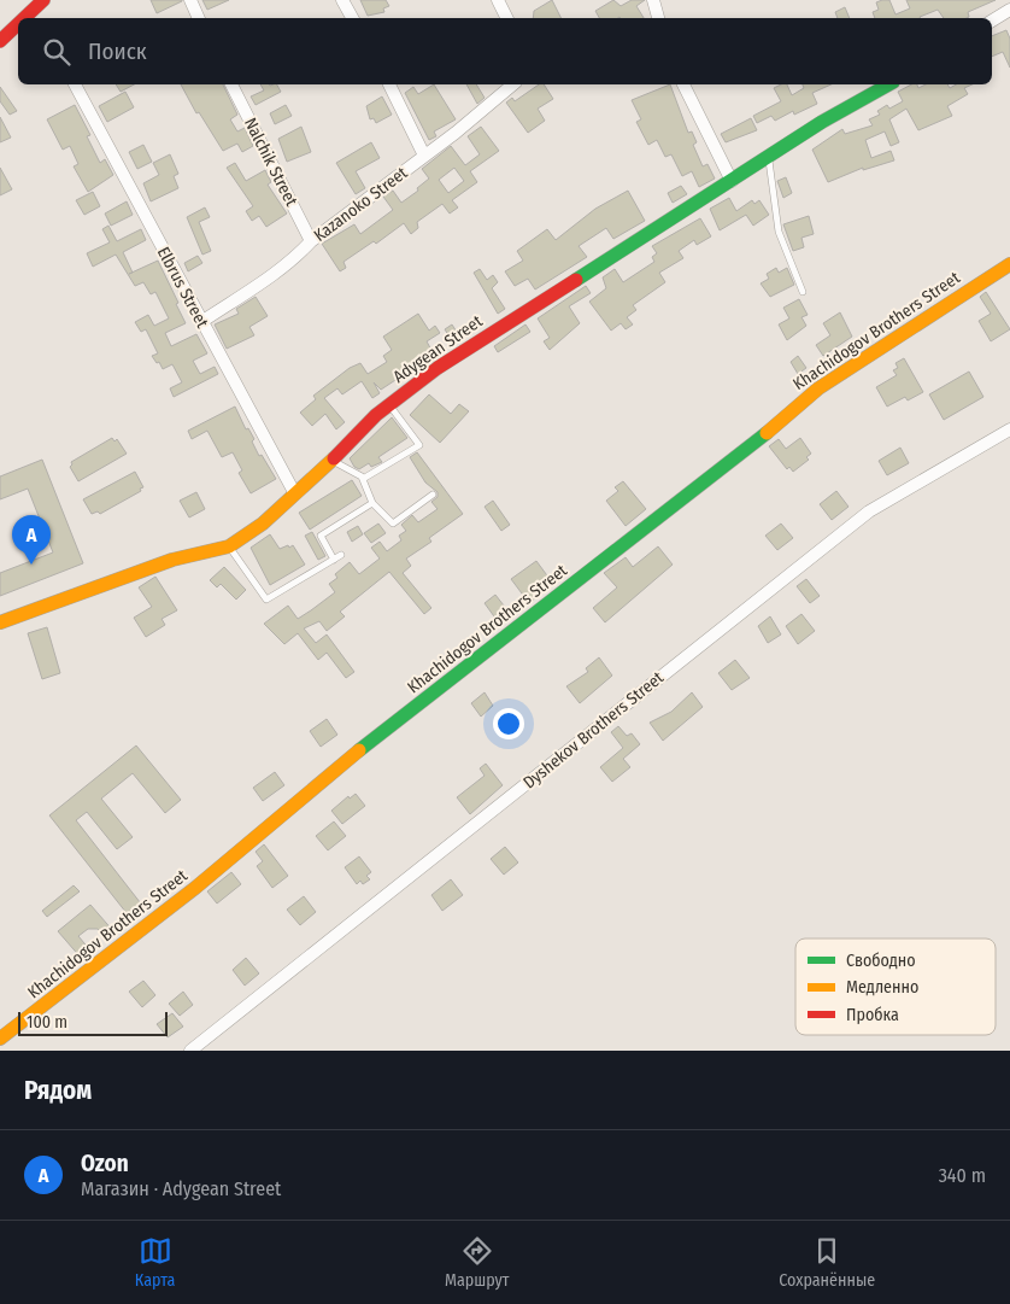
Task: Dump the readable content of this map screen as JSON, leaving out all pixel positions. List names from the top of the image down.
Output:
{
  "streets": {
    "street": [
      "Nalchik Street",
      "Kazanoko Street",
      "Elbrus Street",
      "Khachidogov Brothers Street",
      "Adygean Street",
      "Dyshekov Brothers Street"
    ]
  },
  "crossings": [
    ["Nalchik Street", "Kazanoko Street"],
    ["Kazanoko Street", "Elbrus Street"],
    ["Elbrus Street", "Adygean Street"]
  ],
  "legend": ["Свободно", "Медленно", "Пробка"],
  "scale_bar": "100 m",
  "page": {
    "search": "Поиск",
    "pins": "A",
    "scale": "100 m",
    "heading": "Рядом",
    "list": [
      {
        "mark": "A",
        "name": "Ozon",
        "note": "Магазин · Adygean Street",
        "value": "340 m"
      }
    ],
    "nav": ["Карта", "Маршрут", "Сохранённые"]
  }
}
